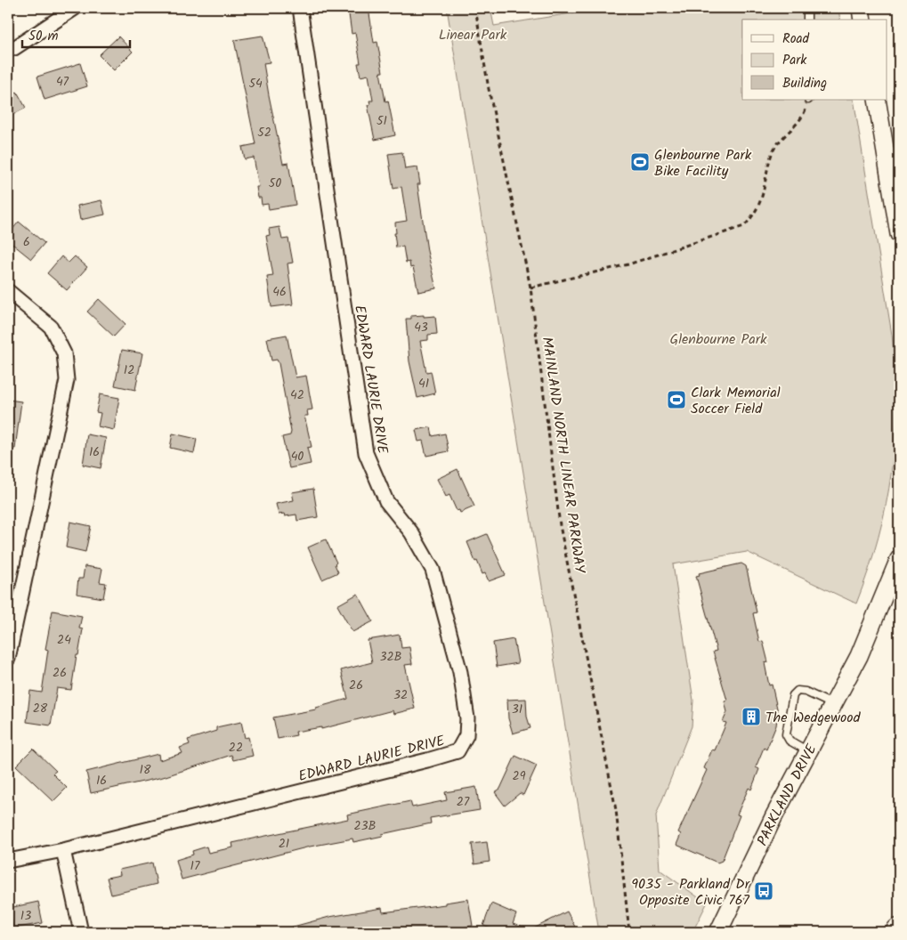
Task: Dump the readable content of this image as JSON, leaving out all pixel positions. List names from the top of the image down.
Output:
{
  "streets": {
    "street": ["EDWARD LAURIE DRIVE", "PARKLAND DRIVE"],
    "path": ["MAINLAND NORTH LINEAR PARKWAY"]
  },
  "parks": ["Linear Park", "Glenbourne Park"],
  "places": {
    "sports": ["Glenbourne Park Bike Facility", "Clark Memorial Soccer Field"],
    "building": ["The Wedgewood"],
    "bus stop": ["9035 - Parkland Dr Opposite Civic 767"]
  },
  "house_numbers": [
    "47",
    "54",
    "51",
    "52",
    "50",
    "6",
    "46",
    "43",
    "12",
    "41",
    "42",
    "16",
    "40",
    "24",
    "32B",
    "26",
    "26",
    "32",
    "28",
    "31",
    "22",
    "18",
    "29",
    "16",
    "27",
    "23B",
    "21",
    "17",
    "13"
  ],
  "legend": ["Road", "Park", "Building"],
  "scale_bar": "50 m"
}
